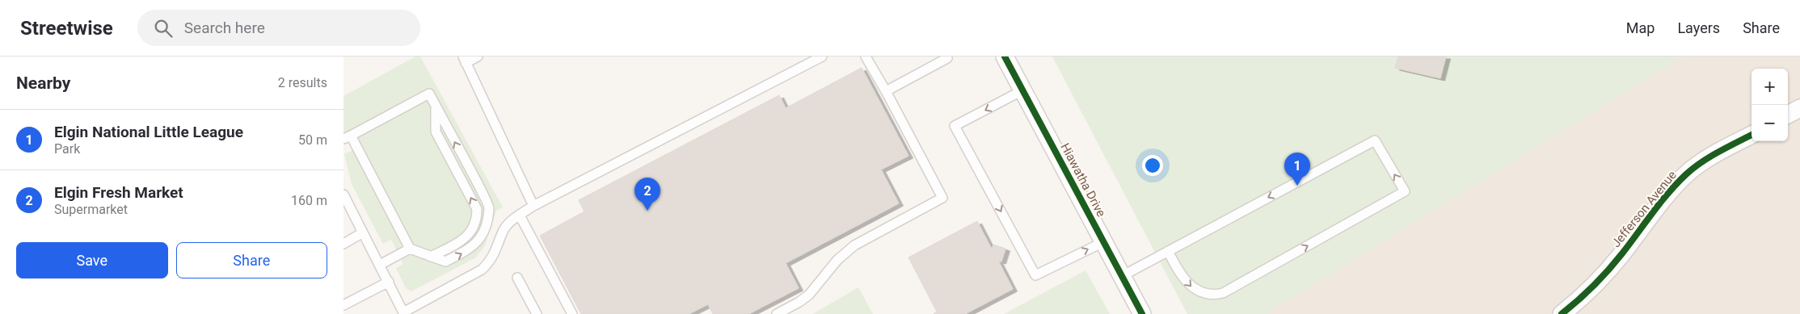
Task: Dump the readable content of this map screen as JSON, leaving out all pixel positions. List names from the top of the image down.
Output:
{
  "streets": {
    "street": ["Hiawatha Drive", "Jefferson Avenue"]
  },
  "page": {
    "header": "Streetwise",
    "search": "Search here",
    "nav": ["Map", "Layers", "Share"],
    "heading": ["Nearby", "2 results"],
    "map_buttons": ["+", "−"],
    "list": [
      {
        "mark": "1",
        "name": "Elgin National Little League",
        "note": "Park",
        "value": "50 m"
      },
      {
        "mark": "2",
        "name": "Elgin Fresh Market",
        "note": "Supermarket",
        "value": "160 m"
      }
    ],
    "pins": ["1", "2"],
    "buttons": ["Save", "Share"]
  }
}
